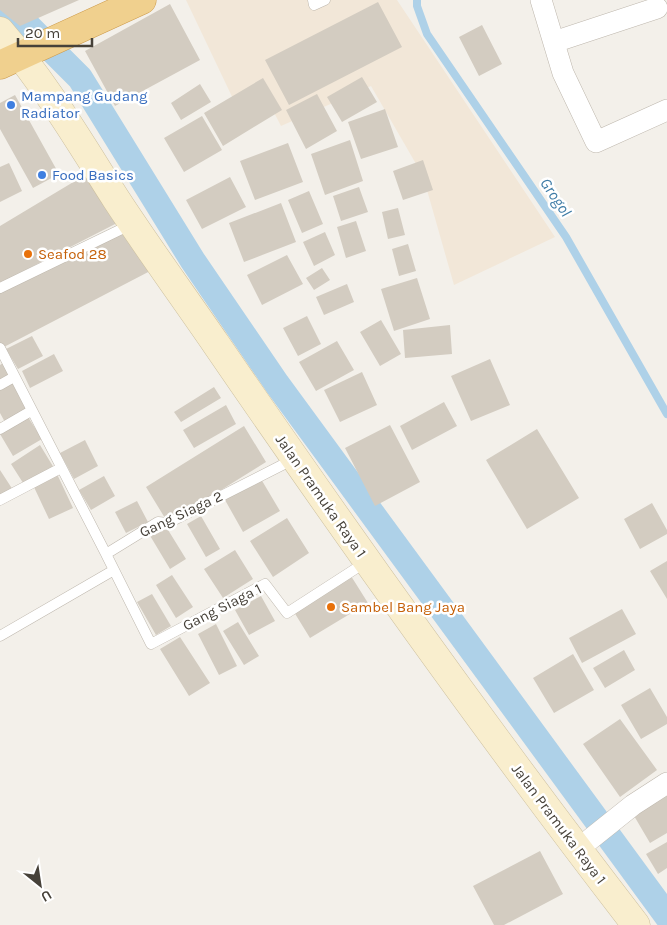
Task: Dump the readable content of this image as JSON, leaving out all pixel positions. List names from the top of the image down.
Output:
{
  "streets": {
    "main road": ["Jalan Pramuka Raya 1"],
    "lane": ["Gang Siaga 2", "Gang Siaga 1"]
  },
  "crossings": [
    ["Jalan Pramuka Raya 1", "Gang Siaga 2"],
    ["Jalan Pramuka Raya 1", "Gang Siaga 1"],
    ["Gang Siaga 2", "Gang Siaga 1"]
  ],
  "water": ["Grogol"],
  "places": [
    "Mampang Gudang Radiator",
    "Food Basics",
    "Seafod 28",
    "Sambel Bang Jaya"
  ],
  "scale_bar": "20 m",
  "north": "bottom right"
}
